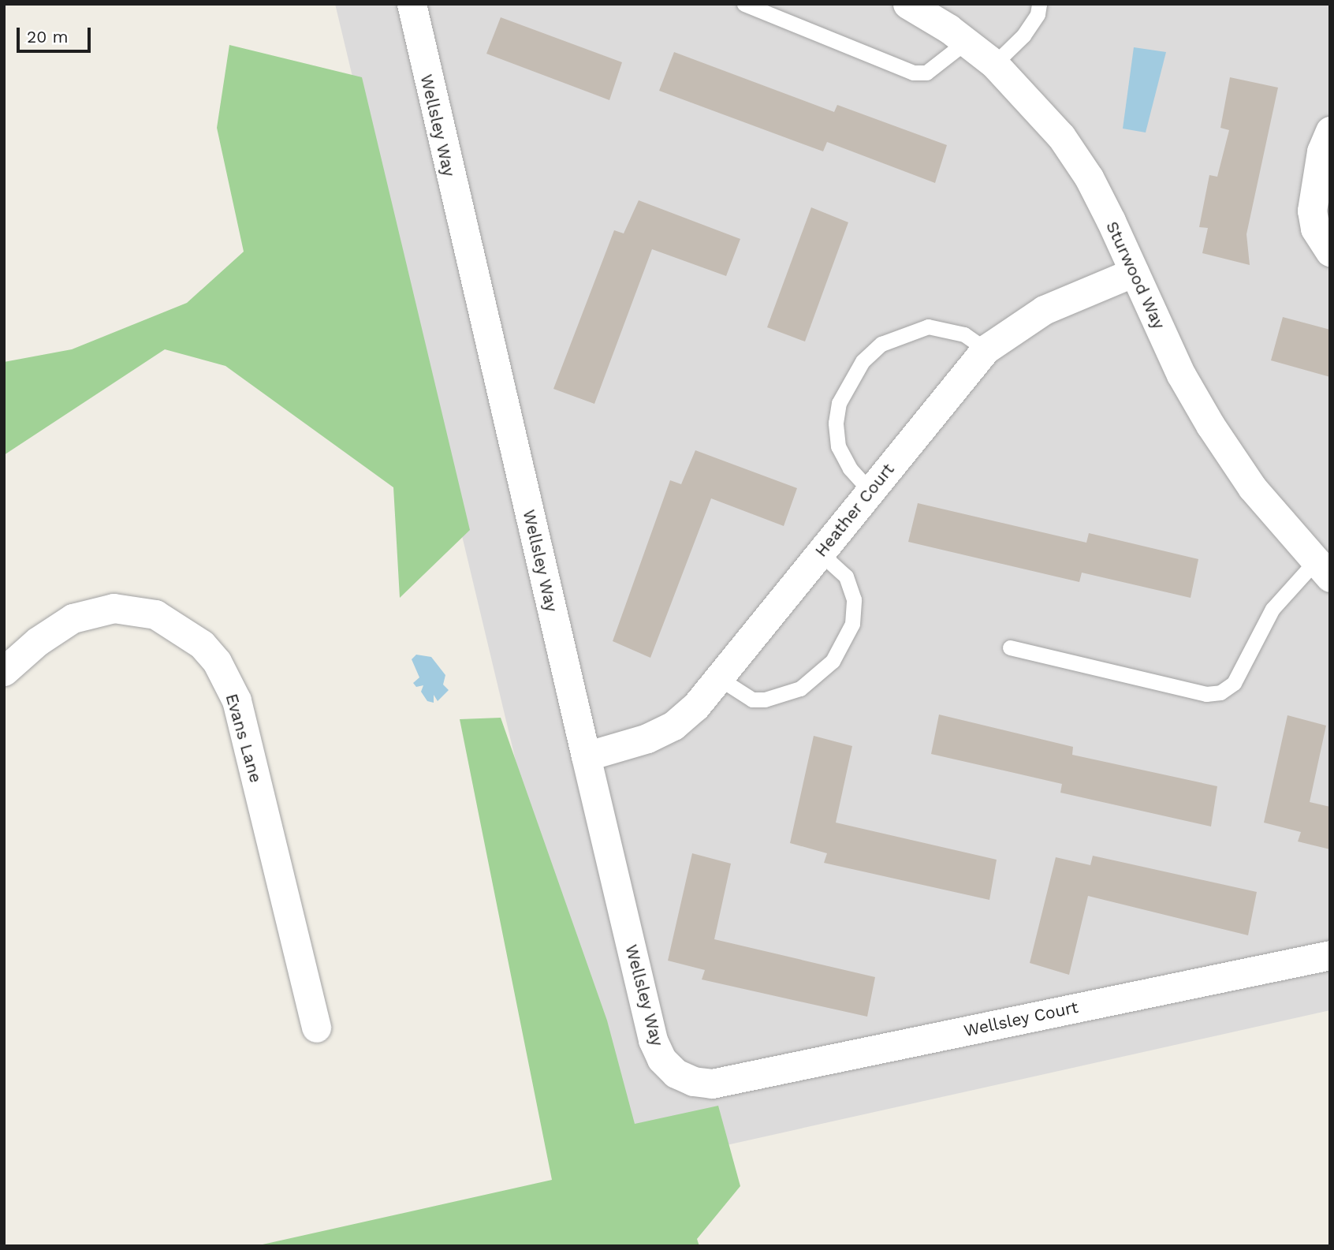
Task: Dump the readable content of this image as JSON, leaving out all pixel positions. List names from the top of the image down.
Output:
{
  "streets": {
    "street": [
      "Wellsley Way",
      "Sturwood Way",
      "Heather Court",
      "Evans Lane",
      "Wellsley Court"
    ]
  },
  "crossings": [
    ["Wellsley Way", "Heather Court"],
    ["Wellsley Way", "Wellsley Court"],
    ["Sturwood Way", "Heather Court"]
  ],
  "scale_bar": "20 m"
}
